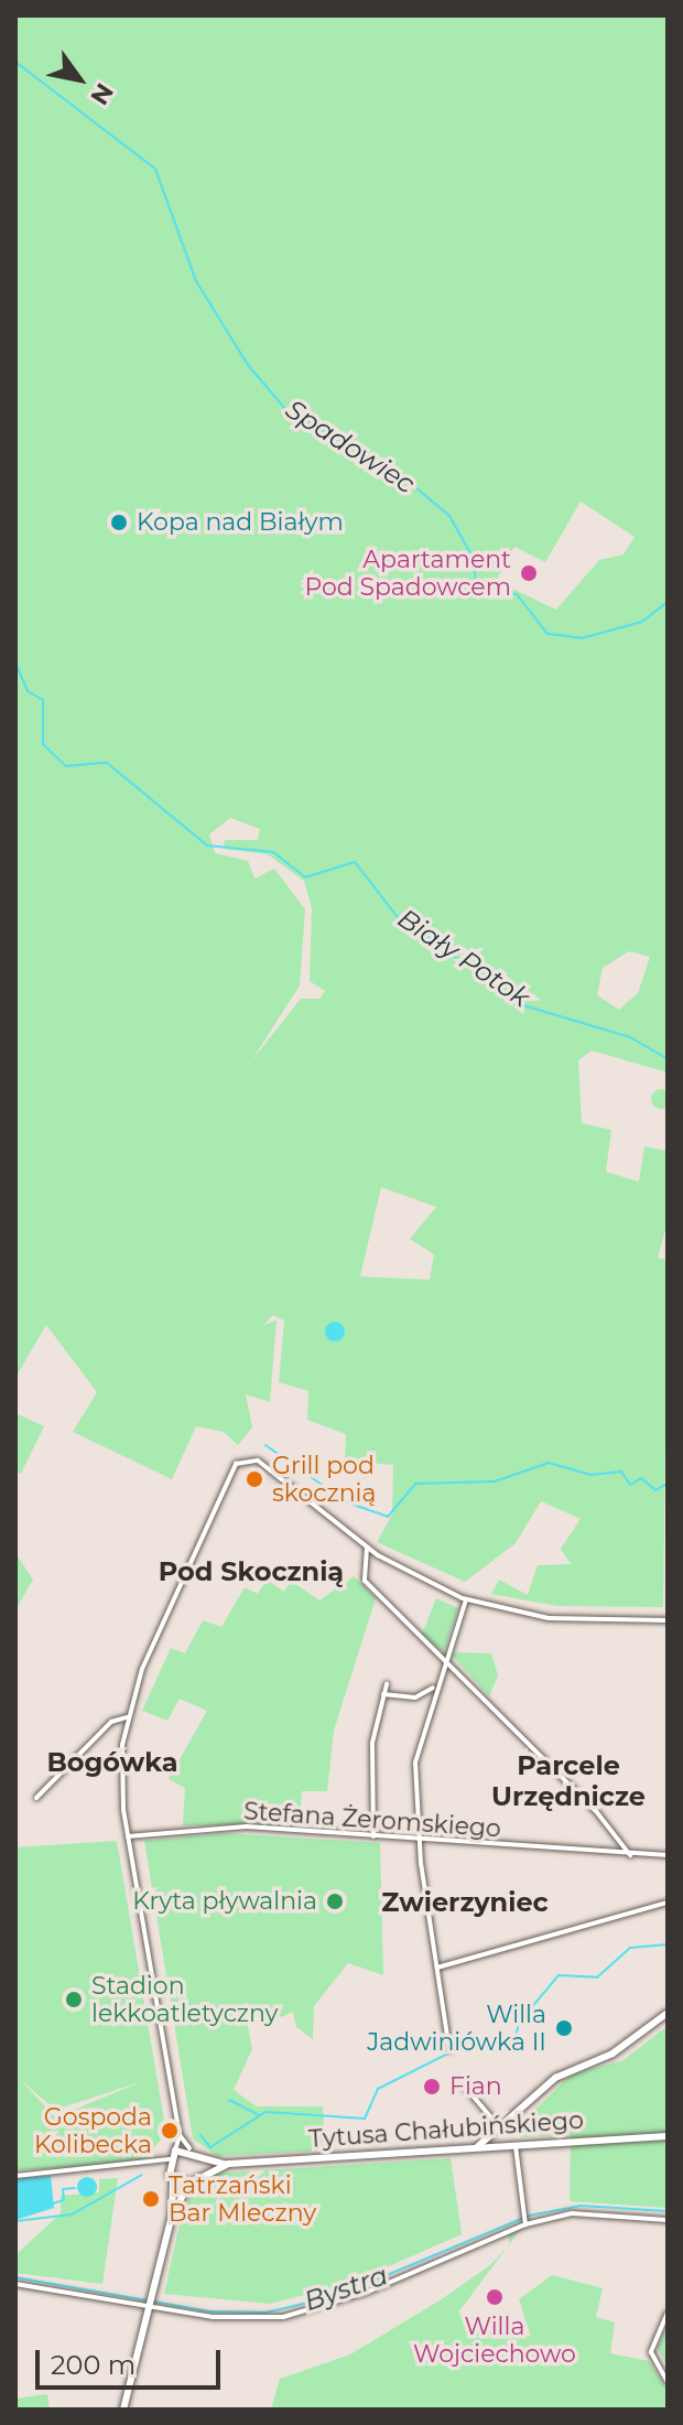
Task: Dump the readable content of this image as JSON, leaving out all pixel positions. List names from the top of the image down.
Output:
{
  "streets": {
    "street": ["Stefana Żeromskiego", "Tytusa Chałubińskiego"]
  },
  "districts": [
    "Pod Skocznią",
    "Bogówka",
    "Parcele Urzędnicze",
    "Zwierzyniec"
  ],
  "water": ["Spadowiec", "Biały Potok", "Bystra"],
  "places": [
    "Kopa nad Białym",
    "Apartament Pod Spadowcem",
    "Grill pod skocznią",
    "Kryta pływalnia",
    "Stadion lekkoatletyczny",
    "Willa Jadwiniówka II",
    "Fian",
    "Gospoda Kolibecka",
    "Tatrzański Bar Mleczny",
    "Willa Wojciechowo"
  ],
  "scale_bar": "200 m",
  "north": "bottom right"
}
